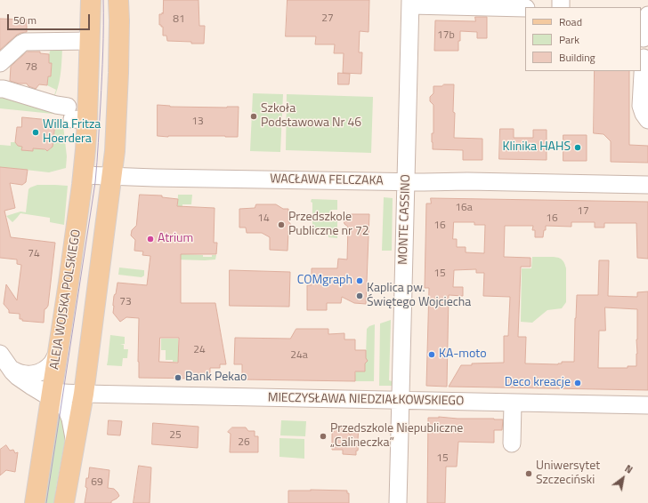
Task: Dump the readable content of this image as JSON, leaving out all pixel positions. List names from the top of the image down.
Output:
{
  "streets": {
    "main road": ["ALEJA WOJSKA POLSKIEGO"],
    "street": ["WACŁAWA FELCZAKA", "MONTE CASSINO", "MIECZYSŁAWA NIEDZIAŁKOWSKIEGO"]
  },
  "crossings": [
    ["WACŁAWA FELCZAKA", "MONTE CASSINO"],
    ["MONTE CASSINO", "MIECZYSŁAWA NIEDZIAŁKOWSKIEGO"]
  ],
  "places": [
    "Szkoła Podstawowa Nr 46",
    "Willa Fritza Hoerdera",
    "Klinika HAHS",
    "Przedszkole Publiczne nr 72",
    "Atrium",
    "COMgraph",
    "Kaplica pw. Świętego Wojciecha",
    "KA-moto",
    "Bank Pekao",
    "Deco kreacje",
    "Przedszkole Niepubliczne „Calineczka”",
    "Uniwersytet Szczeciński"
  ],
  "house_numbers": [
    "27",
    "81",
    "17b",
    "78",
    "13",
    "16a",
    "17",
    "14",
    "16",
    "16",
    "74",
    "15",
    "73",
    "24",
    "24a",
    "25",
    "26",
    "15",
    "69"
  ],
  "legend": ["Road", "Park", "Building"],
  "scale_bar": "50 m",
  "north": "top right"
}
